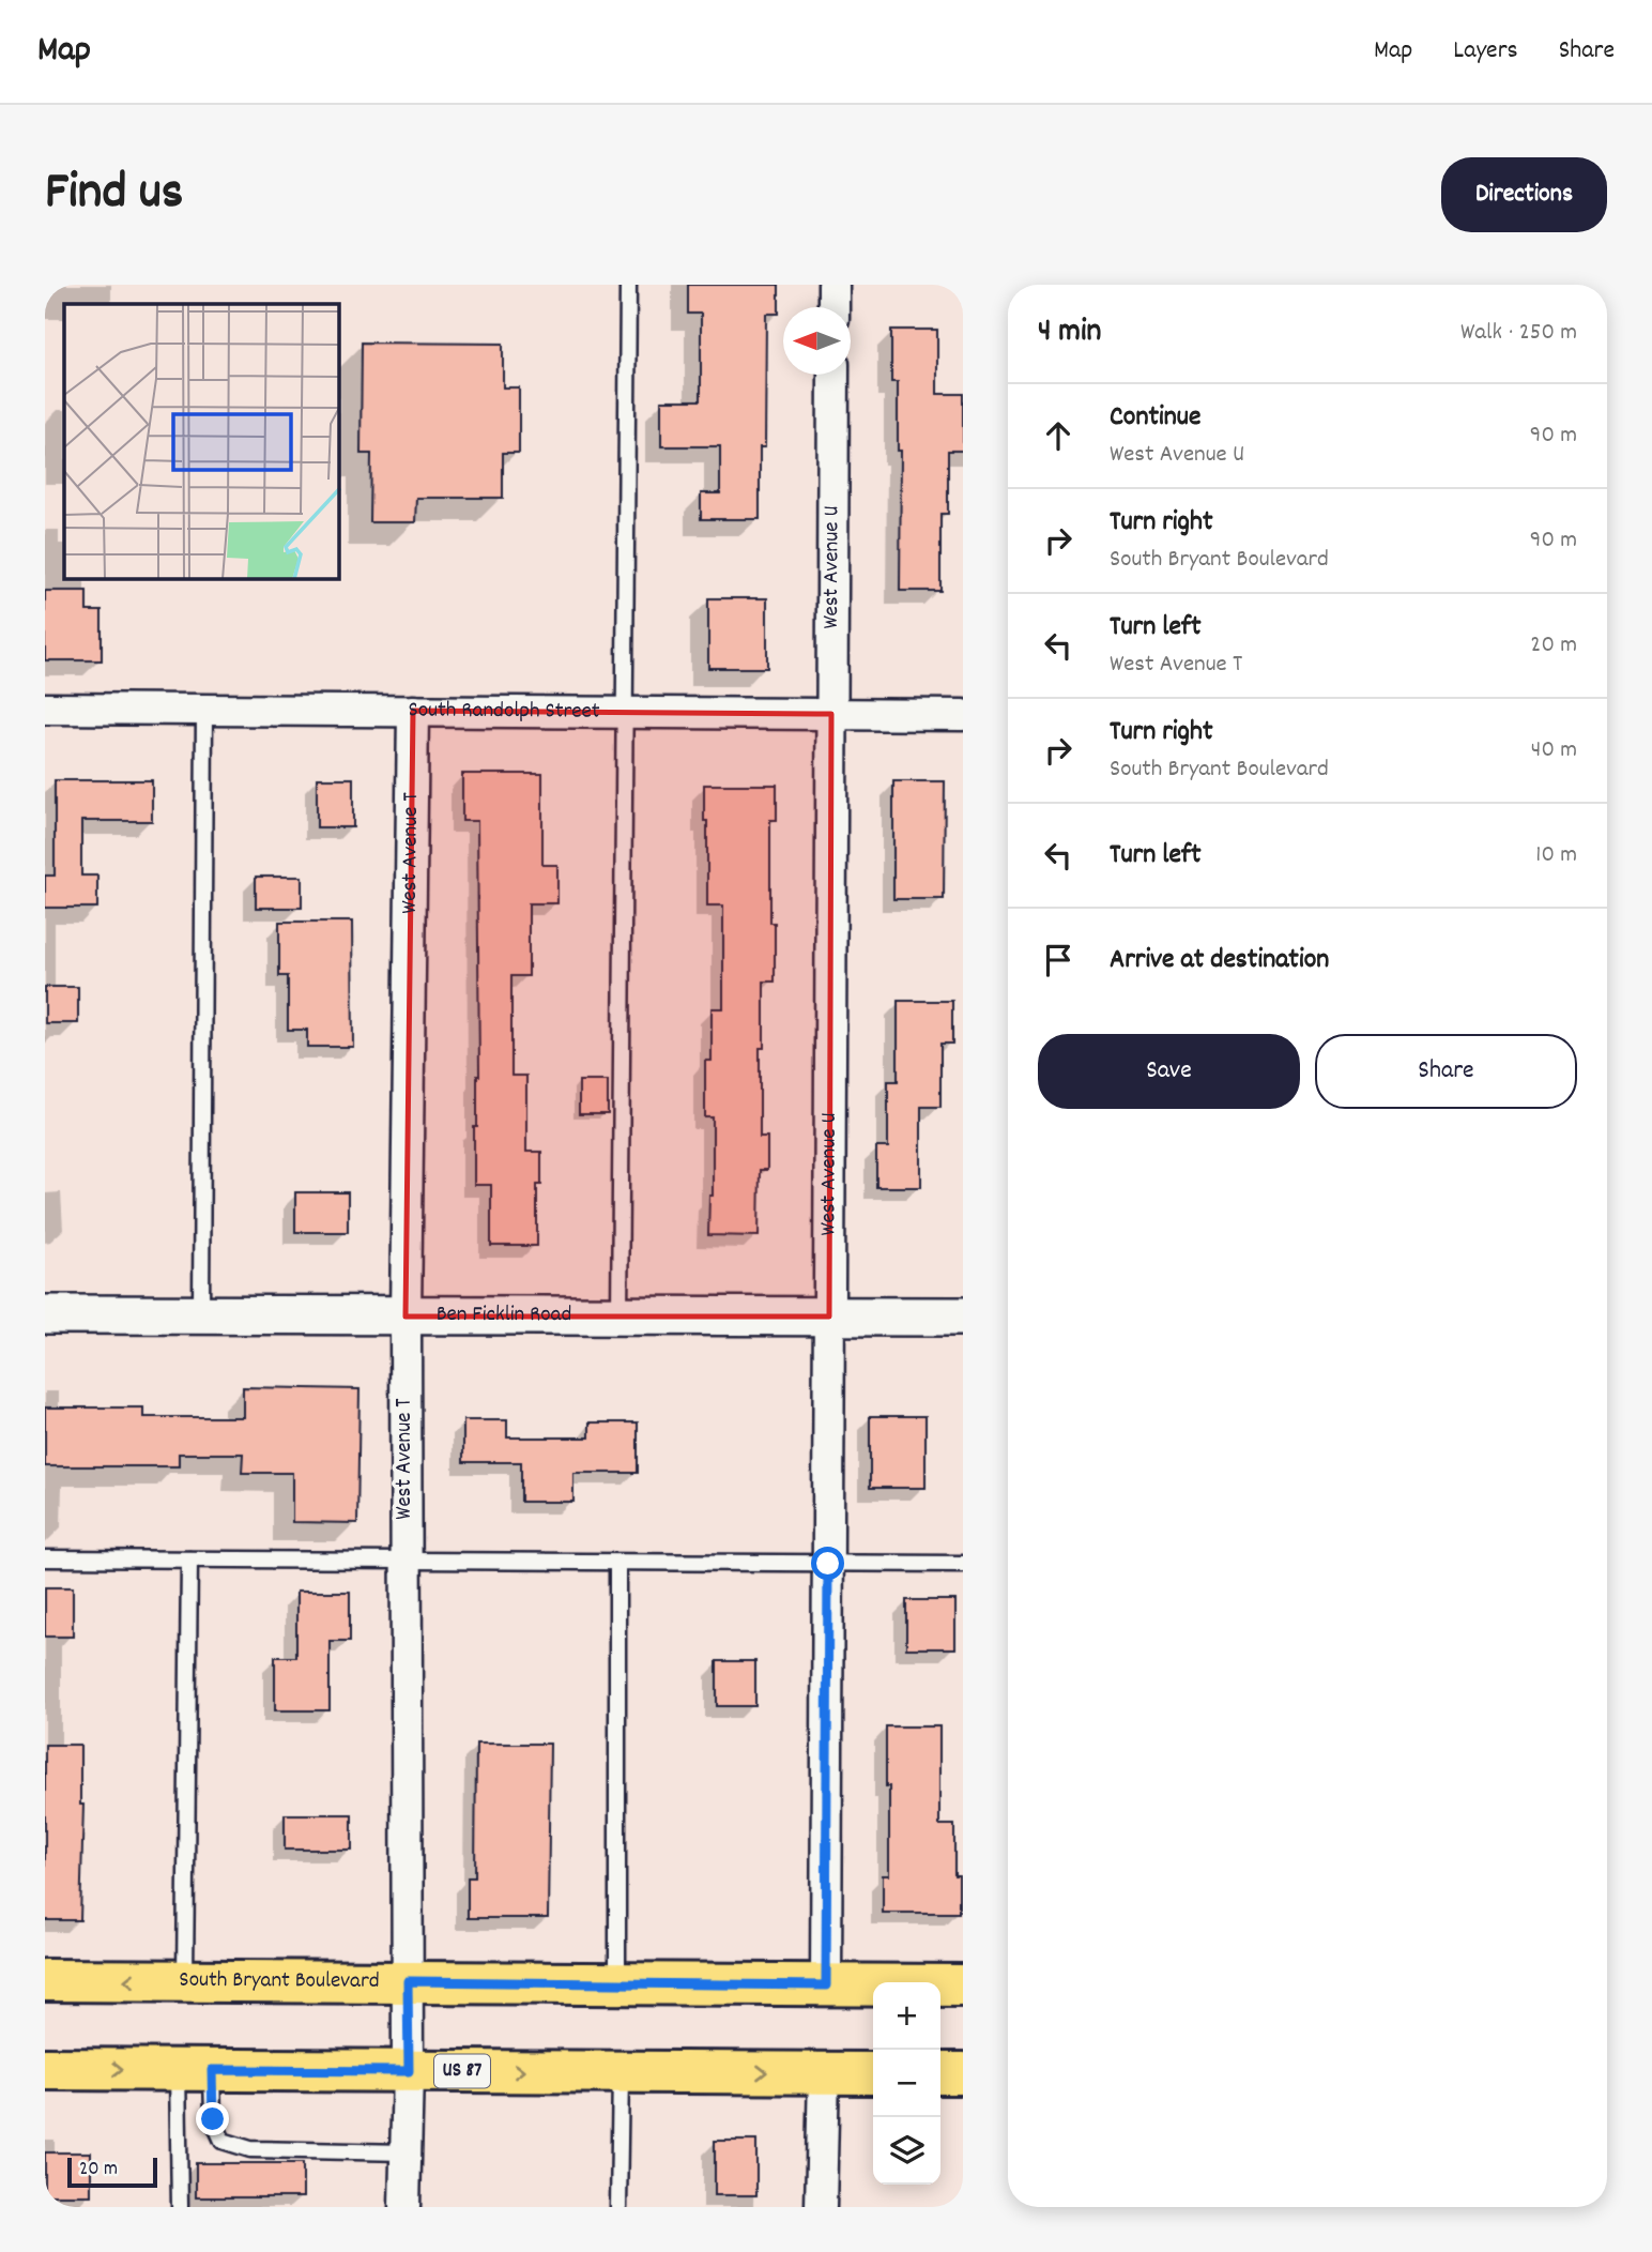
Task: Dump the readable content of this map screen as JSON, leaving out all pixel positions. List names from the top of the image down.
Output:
{
  "streets": {
    "main road": ["South Bryant Boulevard", "US 87"],
    "street": [
      "West Avenue U",
      "South Randolph Street",
      "West Avenue T",
      "Ben Ficklin Road"
    ]
  },
  "crossings": [
    ["West Avenue U", "South Randolph Street"],
    ["West Avenue U", "Ben Ficklin Road"],
    ["West Avenue U", "South Bryant Boulevard"],
    ["South Randolph Street", "West Avenue T"],
    ["West Avenue T", "Ben Ficklin Road"],
    ["West Avenue T", "South Bryant Boulevard"],
    ["West Avenue T", "US 87"]
  ],
  "scale_bar": "20 m",
  "north": "left",
  "page": {
    "header": "Map",
    "nav": ["Map", "Layers", "Share"],
    "title": "Find us",
    "buttons": [
      "Directions",
      ["Save", "Share"]
    ],
    "heading": ["4 min", "Walk · 250 m"],
    "list": [
      ["Continue", "West Avenue U", "90 m"],
      ["Turn right", "South Bryant Boulevard", "90 m"],
      ["Turn left", "West Avenue T", "20 m"],
      ["Turn right", "South Bryant Boulevard", "40 m"],
      ["Turn left", "10 m"],
      "Arrive at destination"
    ],
    "map_buttons": ["+", "−"],
    "scale": "20 m"
  }
}
